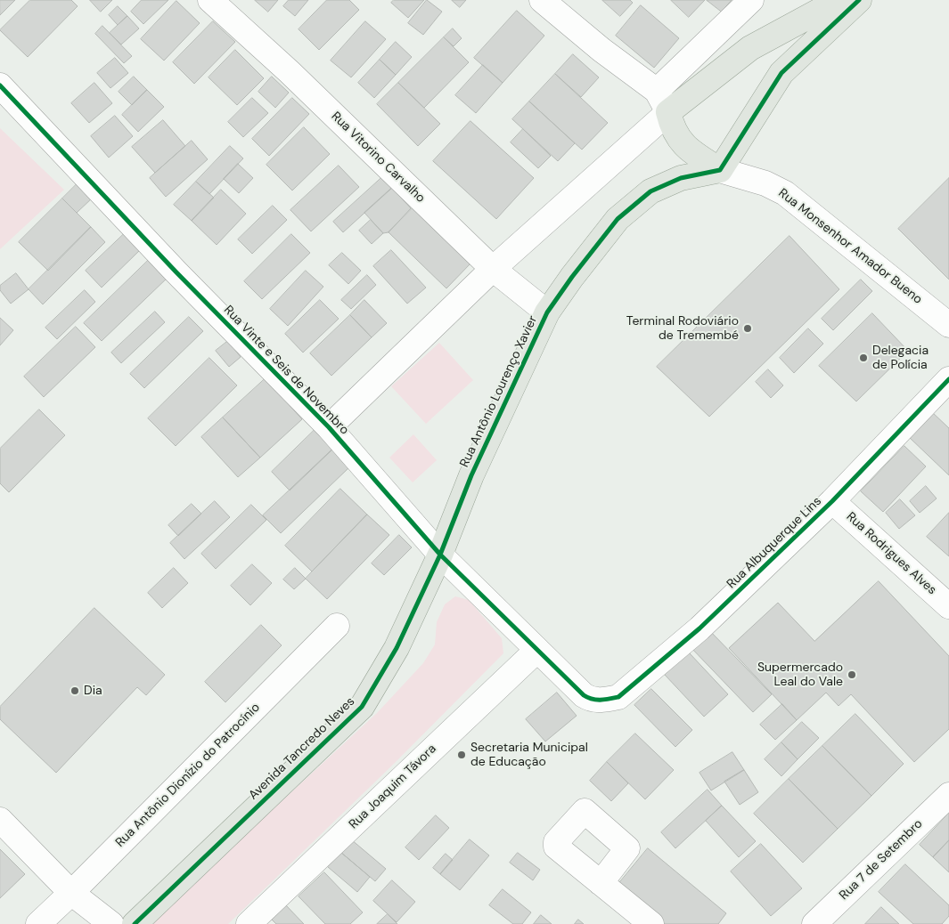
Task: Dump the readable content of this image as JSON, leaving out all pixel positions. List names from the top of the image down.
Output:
{
  "streets": {
    "main road": ["Rua Antônio Lourenço Xavier", "Avenida Tancredo Neves"],
    "street": [
      "Rua Vitorino Carvalho",
      "Rua Monsenhor Amador Bueno",
      "Rua Vinte e Seis de Novembro",
      "Rua Albuquerque Lins",
      "Rua Rodrigues Alves",
      "Rua Antônio Dionízio do Patrocínio",
      "Rua Joaquim Távora",
      "Rua 7 de Setembro"
    ]
  },
  "crossings": [
    ["Rua Vitorino Carvalho", "Rua Antônio Lourenço Xavier"],
    ["Rua Monsenhor Amador Bueno", "Rua Antônio Lourenço Xavier"],
    ["Rua Vinte e Seis de Novembro", "Rua Antônio Lourenço Xavier"],
    ["Rua Vinte e Seis de Novembro", "Rua Albuquerque Lins"],
    ["Rua Vinte e Seis de Novembro", "Avenida Tancredo Neves"],
    ["Rua Vinte e Seis de Novembro", "Rua Joaquim Távora"],
    ["Rua Antônio Lourenço Xavier", "Avenida Tancredo Neves"],
    ["Rua Albuquerque Lins", "Rua Rodrigues Alves"]
  ],
  "places": [
    "Terminal Rodoviário de Tremembé",
    "Delegacia de Polícia",
    "Supermercado Leal do Vale",
    "Dia",
    "Secretaria Municipal de Educação"
  ]
}
